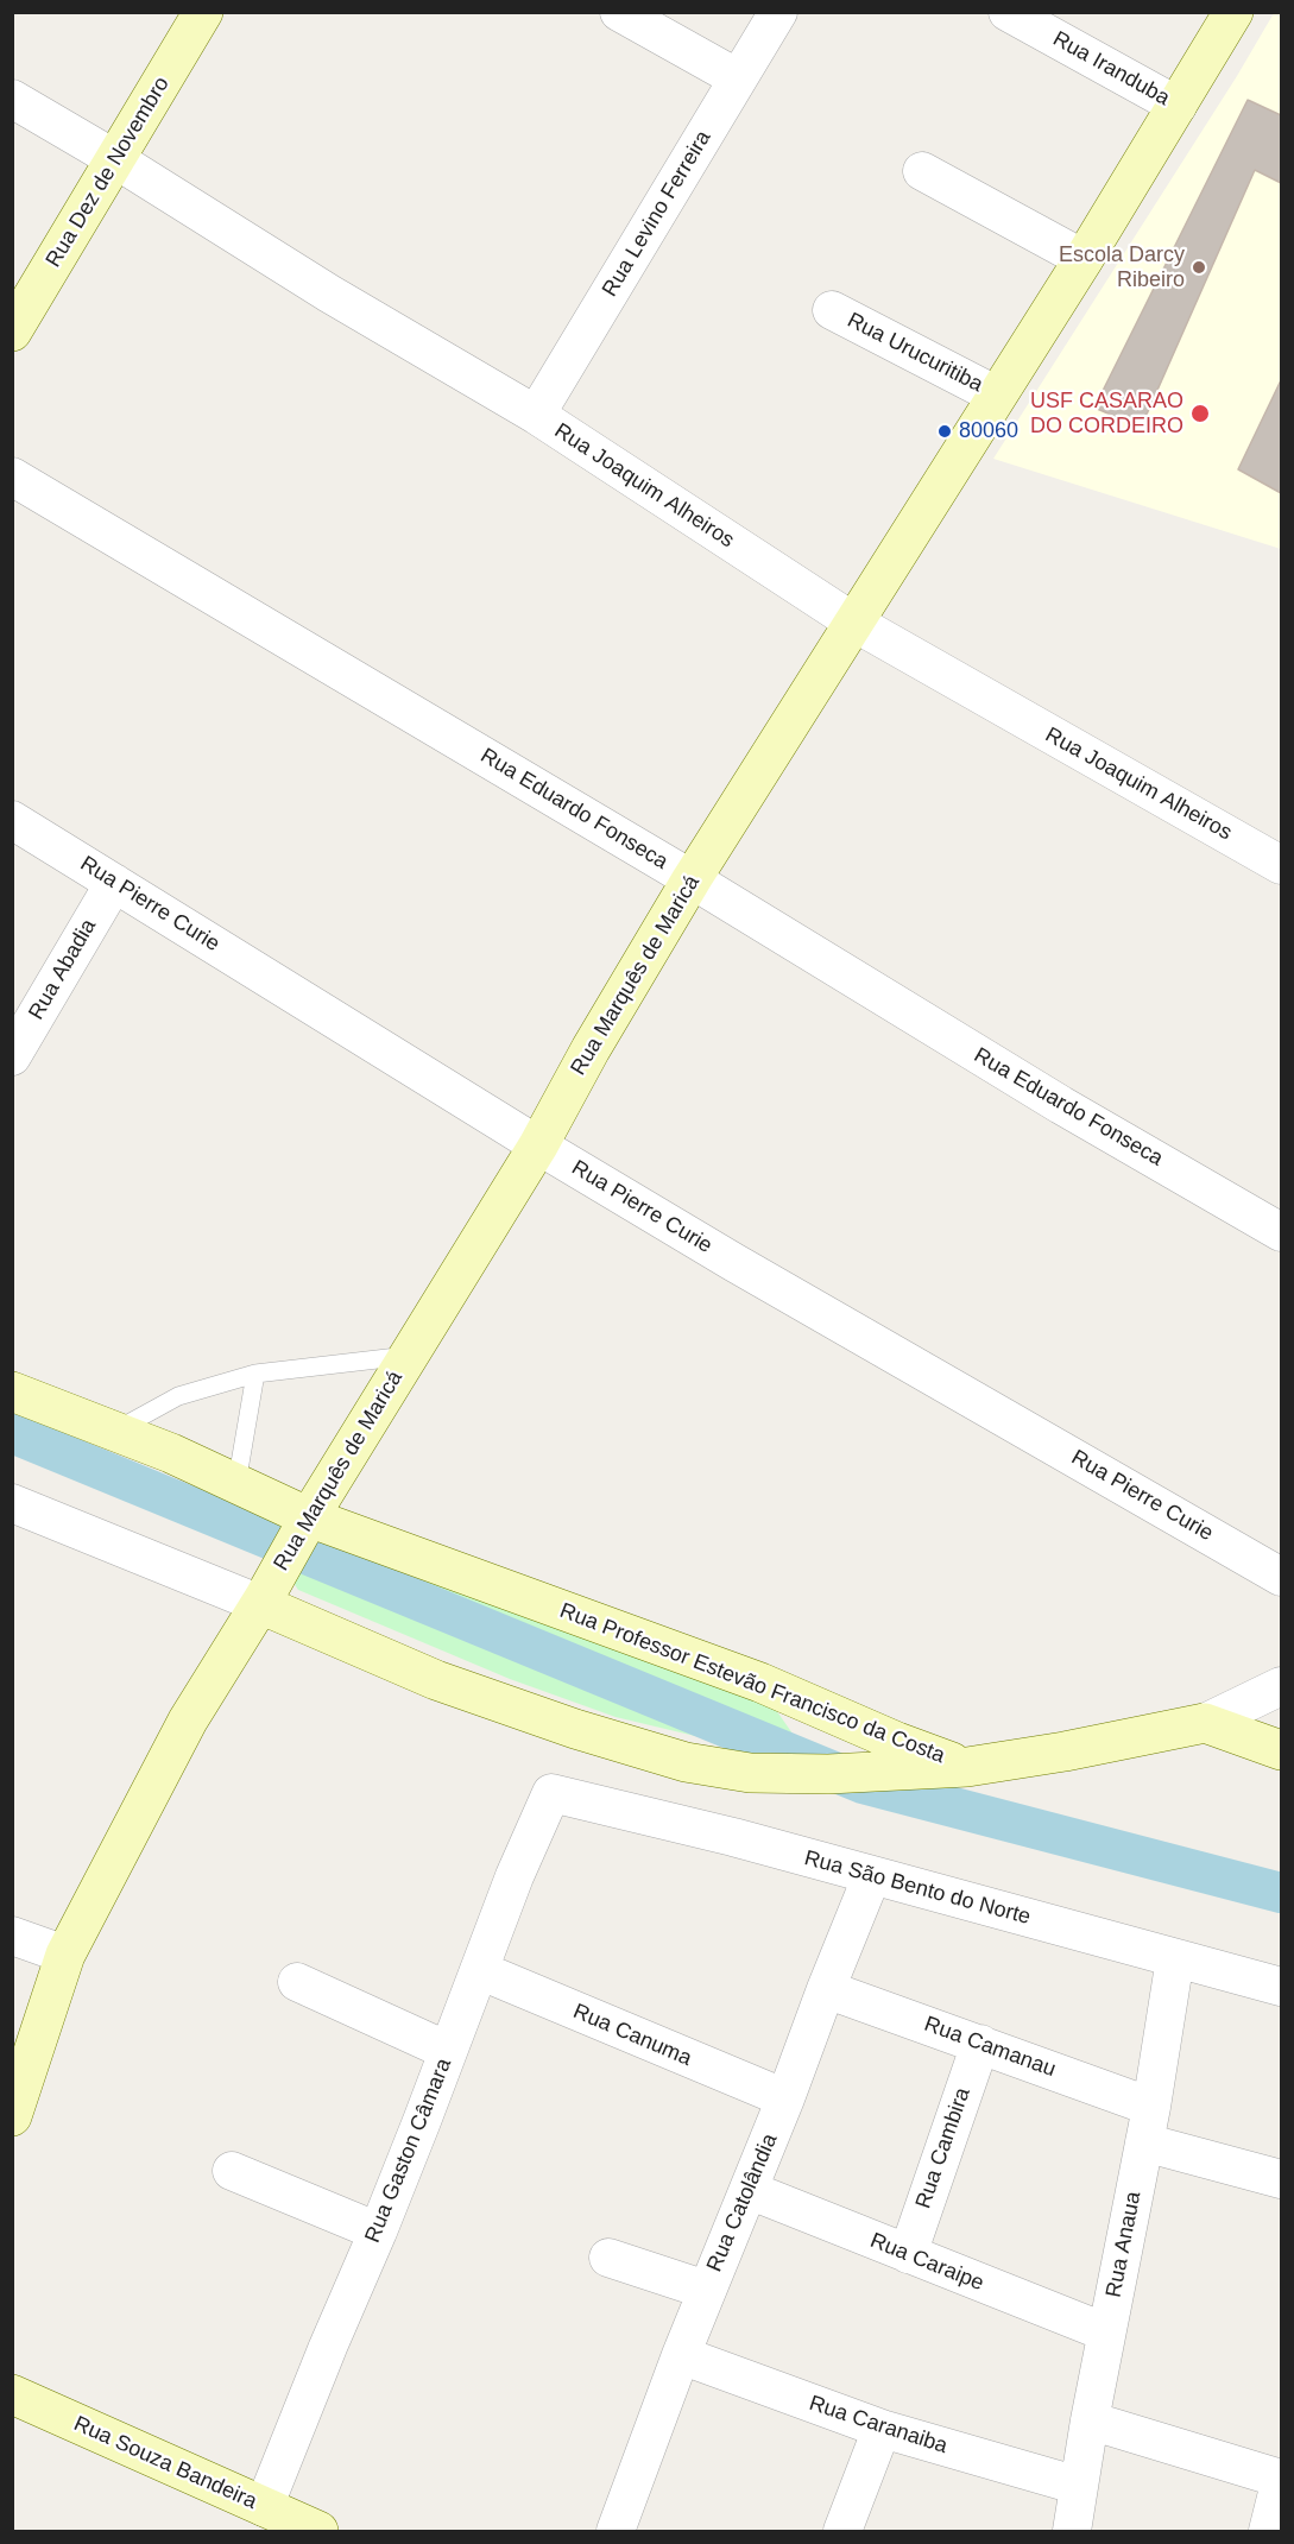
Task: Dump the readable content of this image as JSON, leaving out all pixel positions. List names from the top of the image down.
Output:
{
  "streets": {
    "main road": [
      "Rua Dez de Novembro",
      "Rua Marquês de Maricá",
      "Rua Professor Estevão Francisco da Costa",
      "Rua Souza Bandeira"
    ],
    "street": [
      "Rua Iranduba",
      "Rua Levino Ferreira",
      "Rua Urucuritiba",
      "Rua Joaquim Alheiros",
      "Rua Eduardo Fonseca",
      "Rua Pierre Curie",
      "Rua Abadia",
      "Rua São Bento do Norte",
      "Rua Canuma",
      "Rua Camanau",
      "Rua Cambira",
      "Rua Gaston Câmara",
      "Rua Catolândia",
      "Rua Anaua",
      "Rua Caraipe",
      "Rua Caranaiba"
    ]
  },
  "crossings": [
    ["Rua Iranduba", "Rua Marquês de Maricá"],
    ["Rua Dez de Novembro", "Rua Joaquim Alheiros"],
    ["Rua Levino Ferreira", "Rua Joaquim Alheiros"],
    ["Rua Urucuritiba", "Rua Marquês de Maricá"],
    ["Rua Joaquim Alheiros", "Rua Marquês de Maricá"],
    ["Rua Eduardo Fonseca", "Rua Marquês de Maricá"],
    ["Rua Pierre Curie", "Rua Abadia"],
    ["Rua Pierre Curie", "Rua Marquês de Maricá"],
    ["Rua Marquês de Maricá", "Rua Professor Estevão Francisco da Costa"],
    ["Rua São Bento do Norte", "Rua Gaston Câmara"],
    ["Rua São Bento do Norte", "Rua Catolândia"],
    ["Rua São Bento do Norte", "Rua Anaua"],
    ["Rua Canuma", "Rua Gaston Câmara"],
    ["Rua Canuma", "Rua Catolândia"],
    ["Rua Camanau", "Rua Cambira"],
    ["Rua Camanau", "Rua Catolândia"],
    ["Rua Camanau", "Rua Anaua"],
    ["Rua Cambira", "Rua Caraipe"],
    ["Rua Gaston Câmara", "Rua Souza Bandeira"],
    ["Rua Catolândia", "Rua Caraipe"],
    ["Rua Catolândia", "Rua Caranaiba"],
    ["Rua Anaua", "Rua Caraipe"],
    ["Rua Anaua", "Rua Caranaiba"]
  ],
  "places": ["Escola Darcy Ribeiro", "USF CASARAO DO CORDEIRO", "80060"]
}
